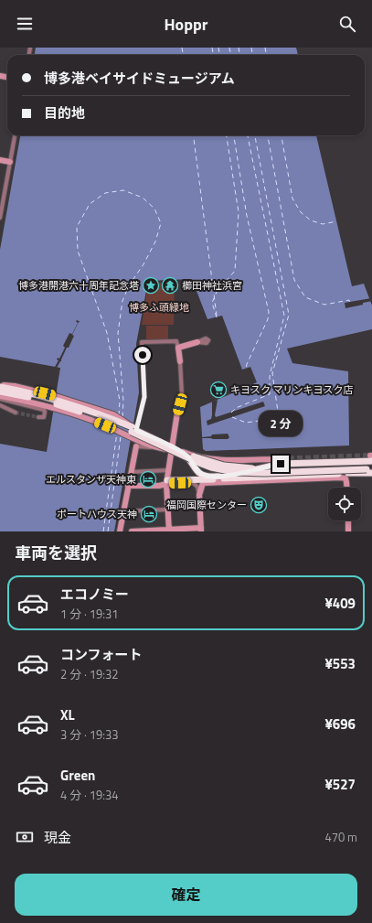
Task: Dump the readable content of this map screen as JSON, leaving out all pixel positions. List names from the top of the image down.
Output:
{
  "parks": ["博多ふ頭緑地"],
  "places": {
    "place": ["博多港開港六十周年記念塔"],
    "temple": ["櫛田神社浜宮"],
    "supermarket": ["キヨスク マリンキヨスク店"],
    "hotel": ["エルスタンザ天神東", "ポートハウス天神"],
    "theatre": ["福岡国際センター"]
  },
  "page": {
    "header": "Hoppr",
    "banner": ["博多港ベイサイドミュージアム", "目的地"],
    "bubble": "2 分",
    "heading": "車両を選択",
    "list": [
      {
        "name": "エコノミー",
        "note": "1 分 · 19:31",
        "value": "¥409"
      },
      {
        "name": "コンフォート",
        "note": "2 分 · 19:32",
        "value": "¥553"
      },
      {
        "name": "XL",
        "note": "3 分 · 19:33",
        "value": "¥696"
      },
      {
        "name": "Green",
        "note": "4 分 · 19:34",
        "value": "¥527"
      }
    ],
    "pay": ["現金", "470 m"],
    "buttons": "確定"
  }
}
